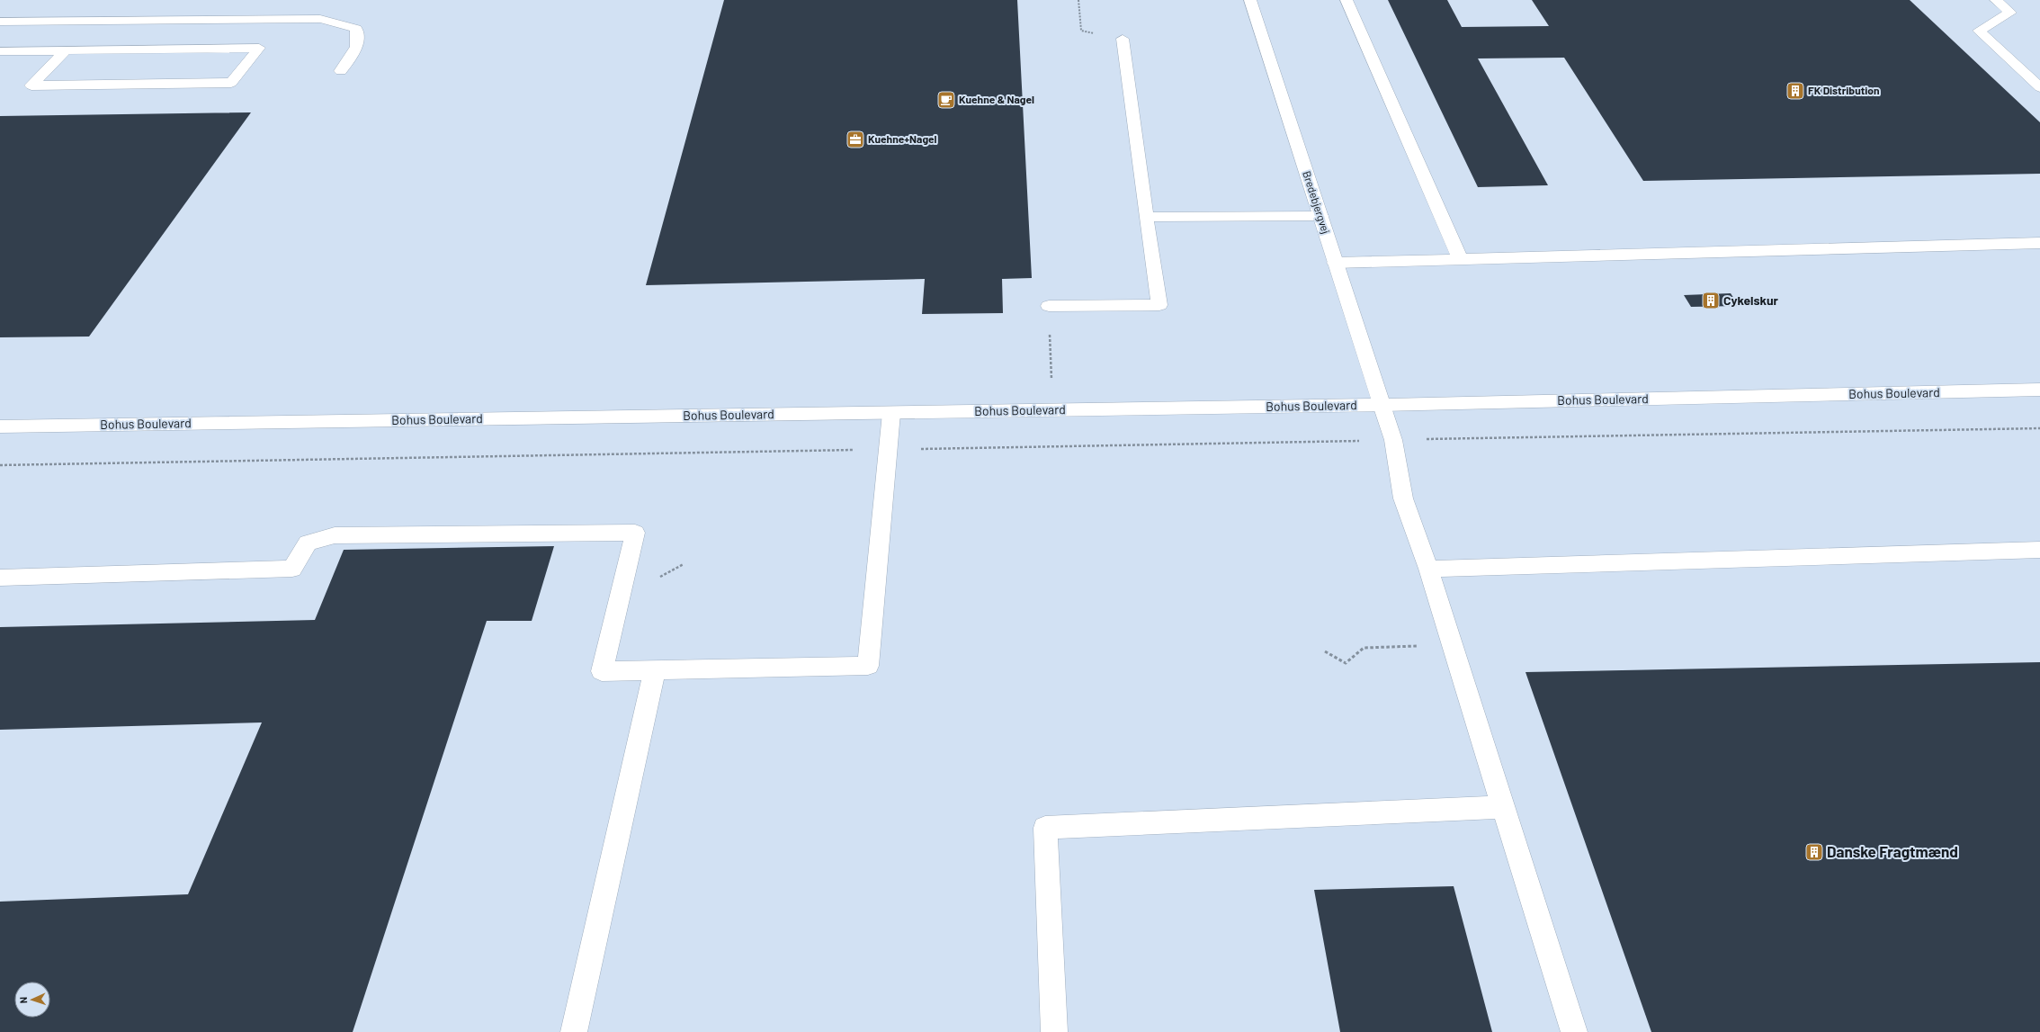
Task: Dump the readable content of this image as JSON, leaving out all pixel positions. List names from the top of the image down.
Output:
{
  "streets": {
    "street": ["Bredebjergvej", "Bohus Boulevard"]
  },
  "crossings": [
    ["Bredebjergvej", "Bohus Boulevard"]
  ],
  "places": {
    "building": ["FK Distribution", "Cykelskur", "Danske Fragtmænd"],
    "cafe": ["Kuehne & Nagel"],
    "office": ["Kuehne+Nagel"]
  },
  "north": "left"
}
